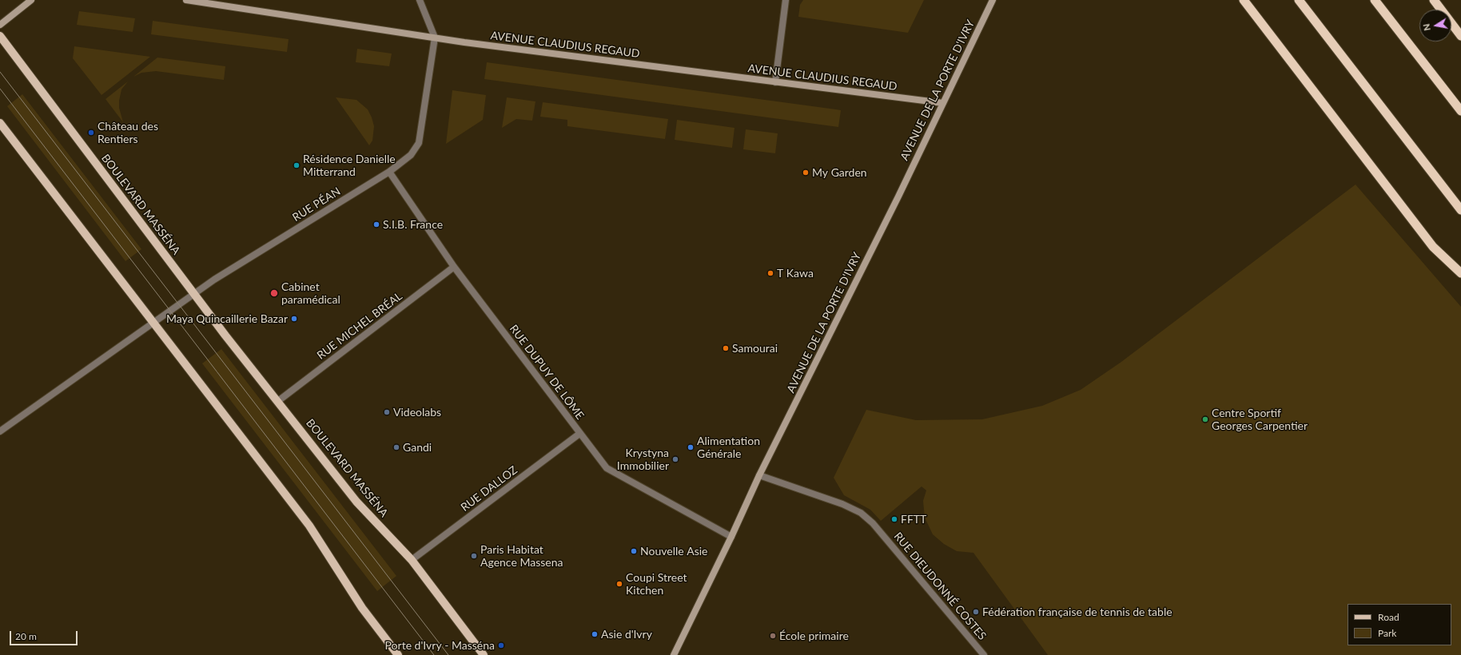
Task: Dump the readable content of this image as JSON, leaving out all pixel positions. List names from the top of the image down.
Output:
{
  "streets": {
    "main road": ["AVENUE CLAUDIUS REGAUD", "AVENUE DE LA PORTE D'IVRY", "BOULEVARD MASSÉNA"],
    "street": [
      "RUE PÉAN",
      "RUE MICHEL BRÉAL",
      "RUE DUPUY DE LÔME",
      "RUE DALLOZ",
      "RUE DIEUDONNÉ COSTES"
    ]
  },
  "crossings": [
    ["AVENUE CLAUDIUS REGAUD", "AVENUE DE LA PORTE D'IVRY"],
    ["AVENUE CLAUDIUS REGAUD", "RUE PÉAN"],
    ["AVENUE DE LA PORTE D'IVRY", "RUE DUPUY DE LÔME"],
    ["AVENUE DE LA PORTE D'IVRY", "RUE DIEUDONNÉ COSTES"],
    ["BOULEVARD MASSÉNA", "RUE PÉAN"],
    ["BOULEVARD MASSÉNA", "RUE MICHEL BRÉAL"],
    ["BOULEVARD MASSÉNA", "RUE DALLOZ"],
    ["RUE PÉAN", "RUE DUPUY DE LÔME"],
    ["RUE MICHEL BRÉAL", "RUE DUPUY DE LÔME"],
    ["RUE DUPUY DE LÔME", "RUE DALLOZ"]
  ],
  "places": [
    "Château des Rentiers",
    "Résidence Danielle Mitterrand",
    "My Garden",
    "S.I.B. France",
    "T Kawa",
    "Cabinet paramédical",
    "Maya Quincaillerie Bazar",
    "Samourai",
    "Videolabs",
    "Centre Sportif Georges Carpentier",
    "Gandi",
    "Alimentation Générale",
    "Krystyna Immobilier",
    "FFTT",
    "Nouvelle Asie",
    "Paris Habitat Agence Massena",
    "Coupi Street Kitchen",
    "Fédération française de tennis de table",
    "Asie d'Ivry",
    "École primaire",
    "Porte d'Ivry - Masséna"
  ],
  "legend": ["Road", "Park"],
  "scale_bar": "20 m",
  "north": "left"
}
